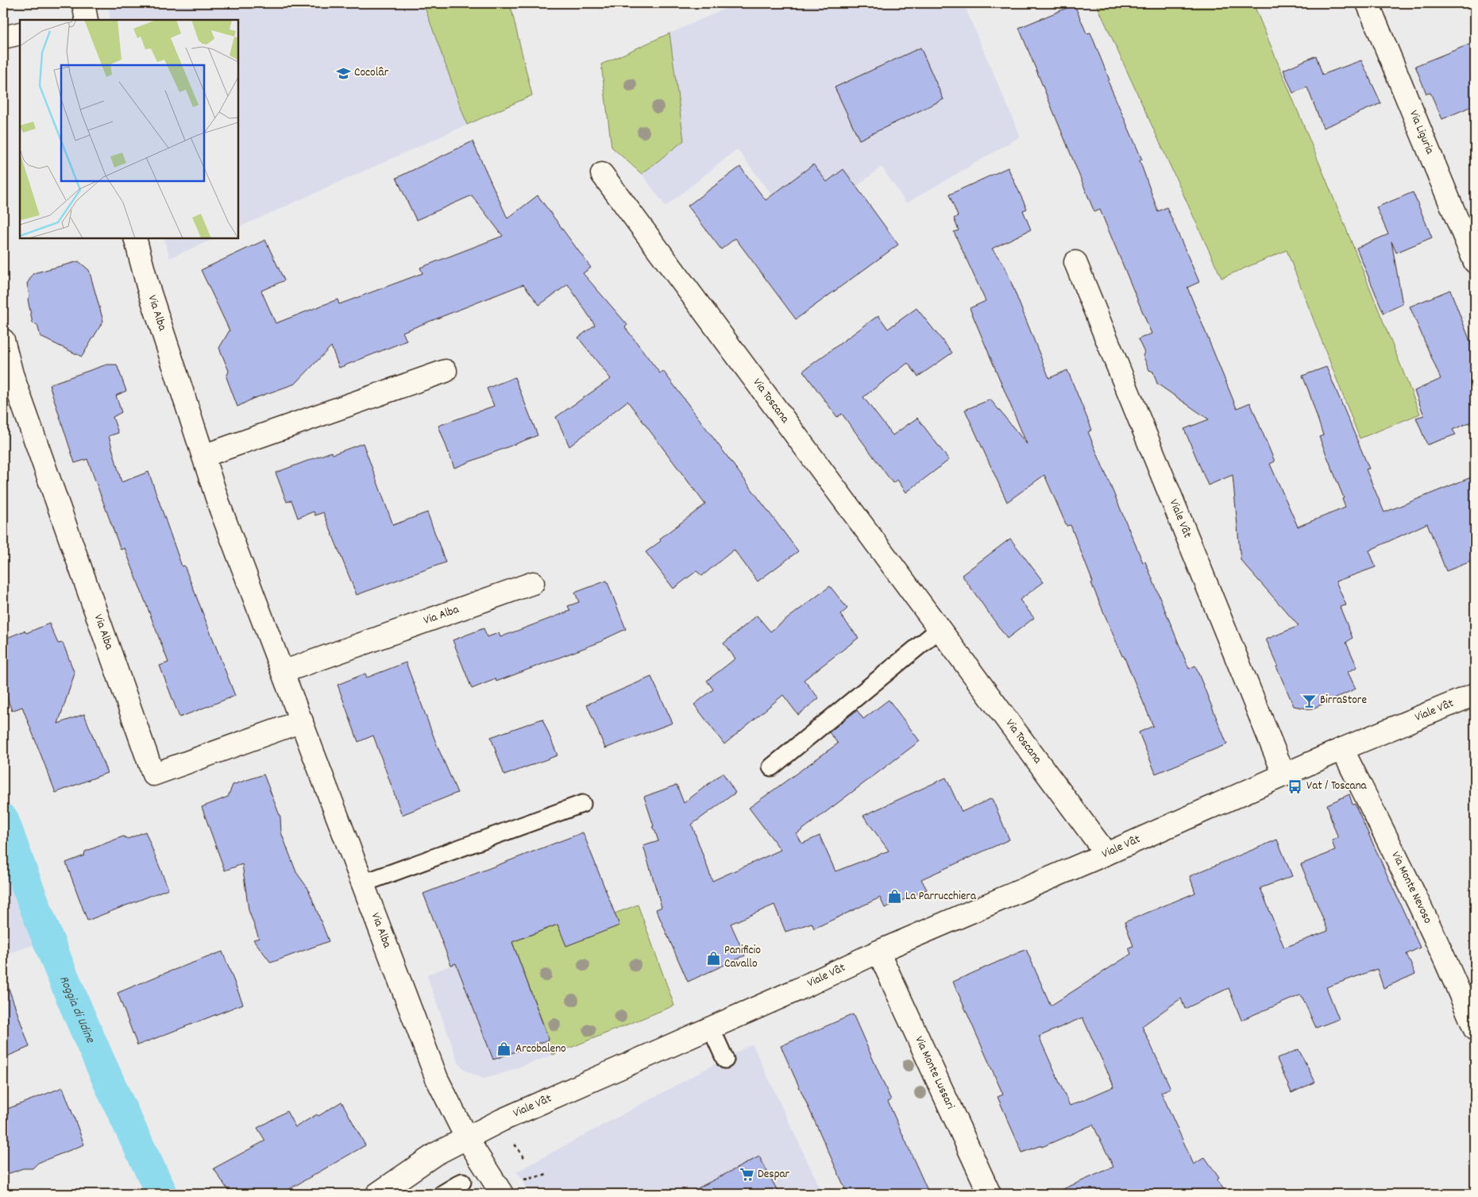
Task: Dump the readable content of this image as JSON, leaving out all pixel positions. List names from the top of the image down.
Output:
{
  "streets": {
    "street": [
      "Via Liguria",
      "Via Alba",
      "Via Toscana",
      "Viale Vât",
      "Via Monte Nevoso",
      "Via Monte Lussari"
    ]
  },
  "crossings": [
    ["Via Alba", "Viale Vât"],
    ["Via Toscana", "Viale Vât"],
    ["Viale Vât", "Via Monte Nevoso"],
    ["Viale Vât", "Via Monte Lussari"]
  ],
  "water": ["Roggia di Udine"],
  "places": {
    "school or university": ["Cocolâr"],
    "bar": ["BirraStore"],
    "bus stop": ["Vat / Toscana"],
    "shop": ["La Parrucchiera", "Panificio Cavallo", "Arcobaleno"],
    "supermarket": ["Despar"]
  }
}
